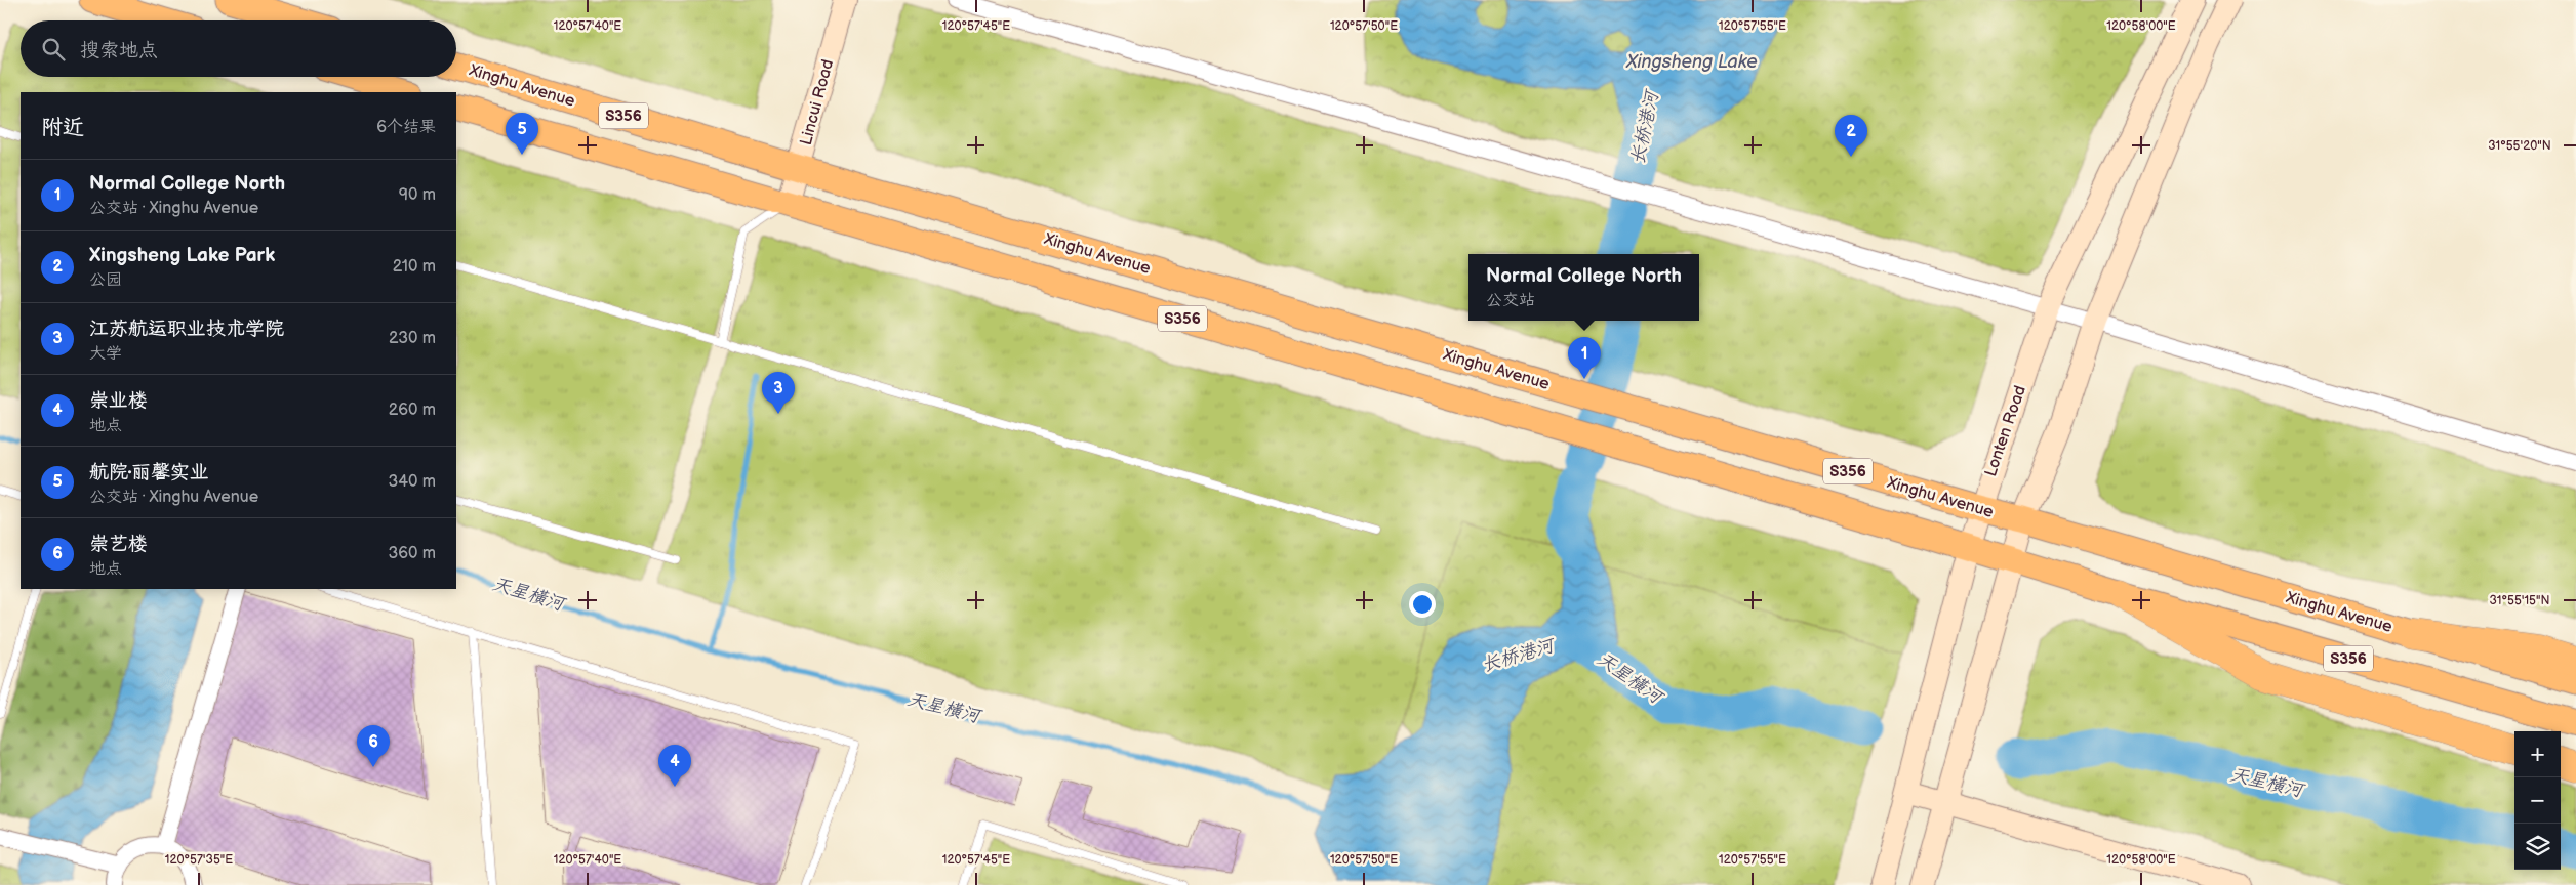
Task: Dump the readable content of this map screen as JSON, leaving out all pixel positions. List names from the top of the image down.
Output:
{
  "streets": {
    "main road": [
      "Xinghu Avenue",
      "Lincui Road",
      "S356",
      "Lonten Road"
    ]
  },
  "crossings": [
    ["Xinghu Avenue", "Lincui Road"],
    ["Xinghu Avenue", "Lonten Road"],
    ["Lincui Road", "S356"],
    ["S356", "Lonten Road"]
  ],
  "water": ["Xingsheng Lake", "长桥港河", "天星横河"],
  "page": {
    "search": "搜索地点",
    "heading": ["附近", "6个结果"],
    "pins": [
      "5",
      "2",
      "1",
      "3",
      "6",
      "4"
    ],
    "list": [
      {
        "mark": "1",
        "name": "Normal College North",
        "note": "公交站 · Xinghu Avenue",
        "value": "90 m"
      },
      {
        "mark": "2",
        "name": "Xingsheng Lake Park",
        "note": "公园",
        "value": "210 m"
      },
      {
        "mark": "3",
        "name": "江苏航运职业技术学院",
        "note": "大学",
        "value": "230 m"
      },
      {
        "mark": "4",
        "name": "崇业楼",
        "note": "地点",
        "value": "260 m"
      },
      {
        "mark": "5",
        "name": "航院·丽馨实业",
        "note": "公交站 · Xinghu Avenue",
        "value": "340 m"
      },
      {
        "mark": "6",
        "name": "崇艺楼",
        "note": "地点",
        "value": "360 m"
      }
    ],
    "popup": ["Normal College North", "公交站"],
    "map_buttons": ["+", "−"]
  },
  "coordinates": [
    "120°57'40\"E",
    "120°57'45\"E",
    "120°57'50\"E",
    "120°57'55\"E",
    "120°58'00\"E",
    "31°55'20\"N",
    "31°55'15\"N",
    "120°57'35\"E"
  ]
}
